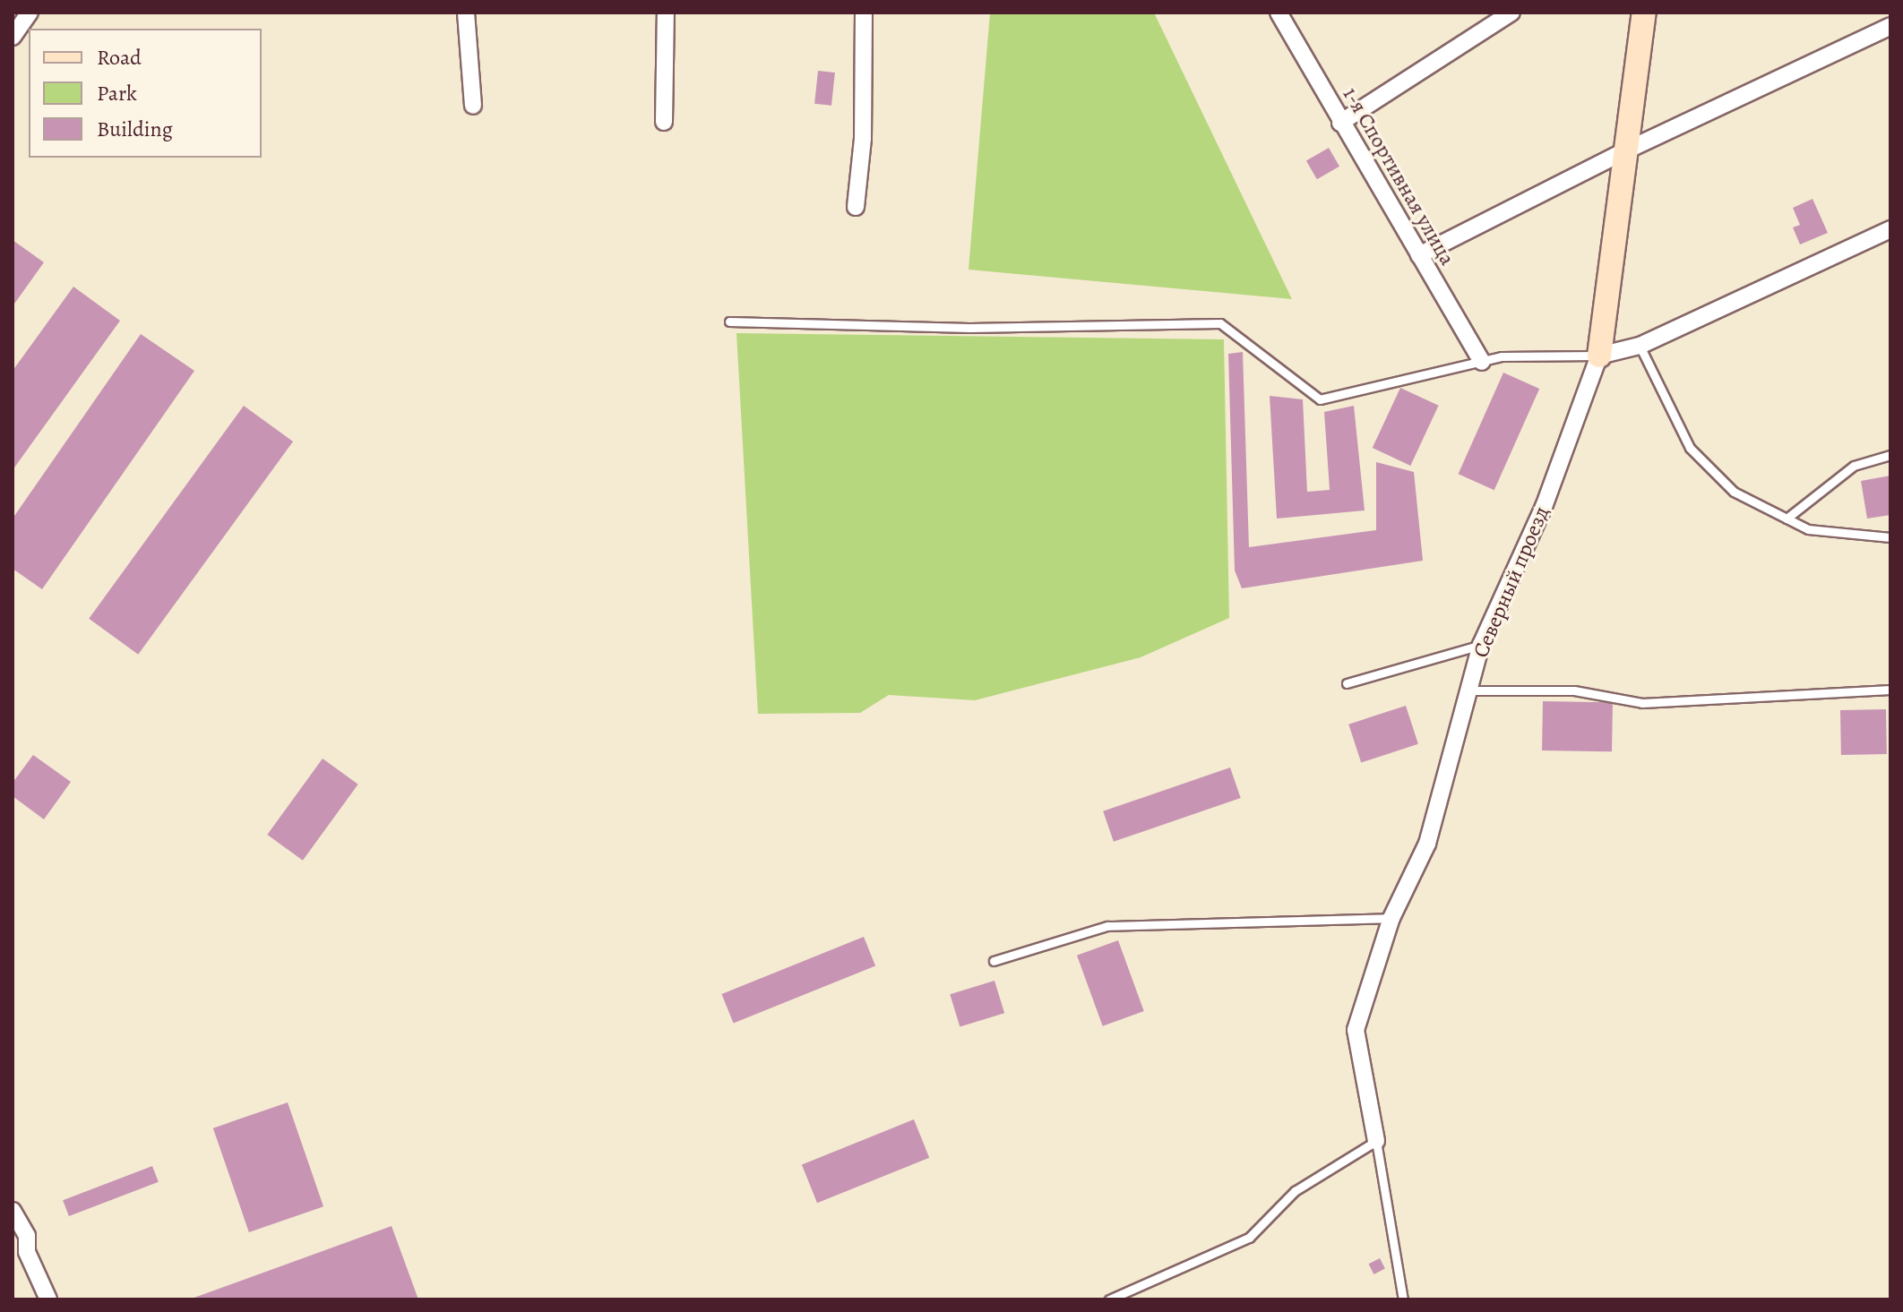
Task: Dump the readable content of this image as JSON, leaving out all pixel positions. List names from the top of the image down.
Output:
{
  "streets": {
    "street": ["1-я Спортивная улица", "Северный проезд"]
  },
  "legend": ["Road", "Park", "Building"]
}
